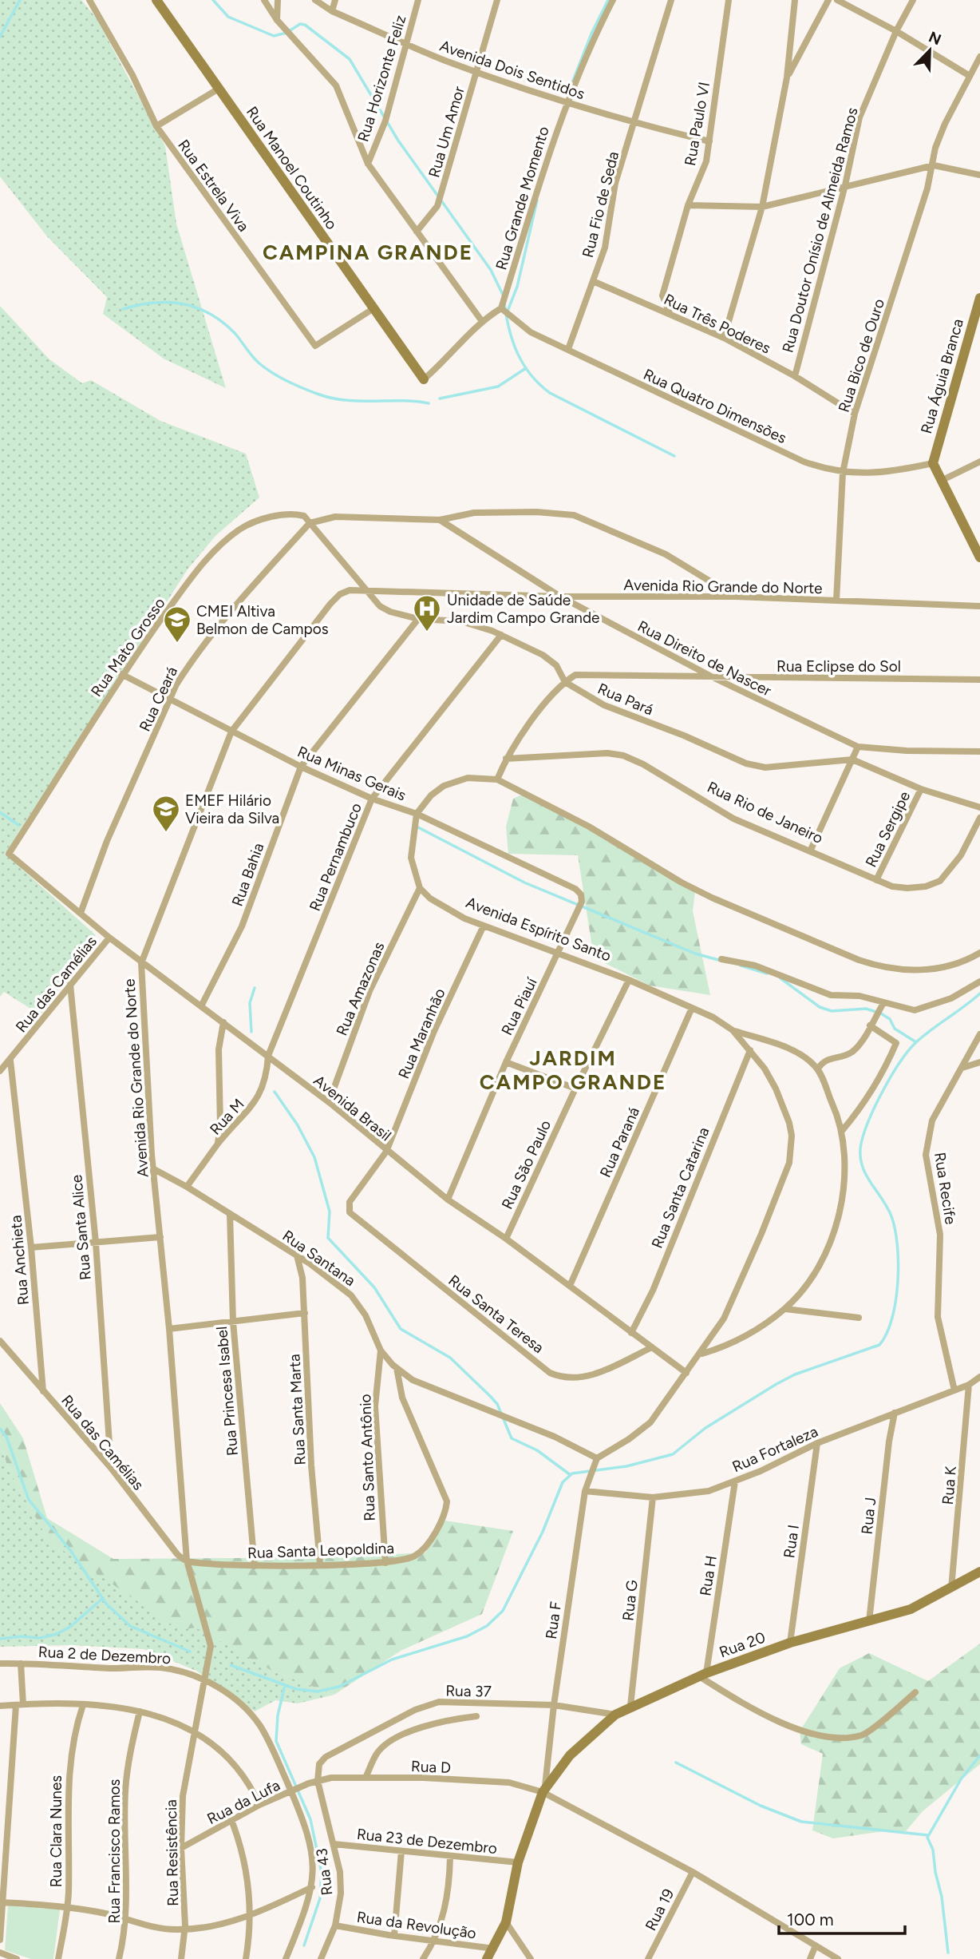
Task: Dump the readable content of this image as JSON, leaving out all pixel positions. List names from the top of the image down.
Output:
{
  "streets": {
    "street": [
      "Avenida Dois Sentidos",
      "Rua Horizonte Feliz",
      "Rua Paulo VI",
      "Rua Um Amor",
      "Rua Manoel Coutinho",
      "Rua Estrela Viva",
      "Rua Grande Momento",
      "Rua Fio de Seda",
      "Rua Doutor Onísio de Almeida Ramos",
      "Rua Três Poderes",
      "Rua Bico de Ouro",
      "Rua Águia Branca",
      "Rua Quatro Dimensões",
      "Avenida Rio Grande do Norte",
      "Rua Mato Grosso",
      "Rua Direito de Nascer",
      "Rua Eclipse do Sol",
      "Rua Ceará",
      "Rua Pará",
      "Rua Minas Gerais",
      "Rua Rio de Janeiro",
      "Rua Sergipe",
      "Rua Pernambuco",
      "Rua Bahia",
      "Avenida Espírito Santo",
      "Rua das Camélias",
      "Rua Amazonas",
      "Rua Piauí",
      "Rua Maranhão",
      "Avenida Brasil",
      "Rua M",
      "Rua Paraná",
      "Rua São Paulo",
      "Rua Santa Catarina",
      "Rua Recife",
      "Rua Santa Alice",
      "Rua Santana",
      "Rua Anchieta",
      "Rua Santa Teresa",
      "Rua Princesa Isabel",
      "Rua Santa Marta",
      "Rua Fortaleza",
      "Rua Santo Antônio",
      "Rua K",
      "Rua J",
      "Rua I",
      "Rua Santa Leopoldina",
      "Rua H",
      "Rua G",
      "Rua F",
      "Rua 20",
      "Rua 2 de Dezembro",
      "Rua 37",
      "Rua D",
      "Rua da Lufa",
      "Rua Clara Nunes",
      "Rua 23 de Dezembro",
      "Rua Francisco Ramos",
      "Rua Resistência",
      "Rua 43",
      "Rua 19",
      "Rua da Revolução"
    ]
  },
  "crossings": [
    ["Avenida Dois Sentidos", "Rua Horizonte Feliz"],
    ["Avenida Dois Sentidos", "Rua Paulo VI"],
    ["Avenida Dois Sentidos", "Rua Um Amor"],
    ["Avenida Dois Sentidos", "Rua Grande Momento"],
    ["Avenida Dois Sentidos", "Rua Fio de Seda"],
    ["Rua Paulo VI", "Rua Três Poderes"],
    ["Rua Manoel Coutinho", "Rua Estrela Viva"],
    ["Rua Grande Momento", "Rua Quatro Dimensões"],
    ["Rua Fio de Seda", "Rua Três Poderes"],
    ["Rua Fio de Seda", "Rua Quatro Dimensões"],
    ["Rua Doutor Onísio de Almeida Ramos", "Rua Três Poderes"],
    ["Rua Três Poderes", "Rua Bico de Ouro"],
    ["Rua Bico de Ouro", "Rua Quatro Dimensões"],
    ["Rua Bico de Ouro", "Avenida Rio Grande do Norte"],
    ["Rua Águia Branca", "Rua Quatro Dimensões"],
    ["Avenida Rio Grande do Norte", "Rua Direito de Nascer"],
    ["Avenida Rio Grande do Norte", "Rua Pará"],
    ["Avenida Rio Grande do Norte", "Rua Minas Gerais"],
    ["Avenida Rio Grande do Norte", "Rua das Camélias"],
    ["Avenida Rio Grande do Norte", "Avenida Brasil"],
    ["Avenida Rio Grande do Norte", "Rua Santana"],
    ["Avenida Rio Grande do Norte", "Rua Santa Leopoldina"],
    ["Avenida Rio Grande do Norte", "Rua 2 de Dezembro"],
    ["Avenida Rio Grande do Norte", "Rua Resistência"],
    ["Rua Mato Grosso", "Rua Ceará"],
    ["Rua Mato Grosso", "Rua Pará"],
    ["Rua Mato Grosso", "Rua Minas Gerais"],
    ["Rua Mato Grosso", "Avenida Brasil"],
    ["Rua Direito de Nascer", "Rua Eclipse do Sol"],
    ["Rua Eclipse do Sol", "Rua Pará"],
    ["Rua Ceará", "Rua Pará"],
    ["Rua Ceará", "Rua Minas Gerais"],
    ["Rua Ceará", "Avenida Brasil"],
    ["Rua Pará", "Rua Sergipe"],
    ["Rua Pará", "Rua Pernambuco"],
    ["Rua Pará", "Rua Bahia"],
    ["Rua Minas Gerais", "Rua Pernambuco"],
    ["Rua Minas Gerais", "Rua Bahia"],
    ["Rua Minas Gerais", "Rua Piauí"],
    ["Rua Rio de Janeiro", "Rua Sergipe"],
    ["Rua Pernambuco", "Avenida Brasil"],
    ["Rua Pernambuco", "Rua M"],
    ["Rua Bahia", "Avenida Brasil"],
    ["Avenida Espírito Santo", "Rua Amazonas"],
    ["Avenida Espírito Santo", "Rua Piauí"],
    ["Avenida Espírito Santo", "Rua Maranhão"],
    ["Avenida Espírito Santo", "Avenida Brasil"],
    ["Avenida Espírito Santo", "Rua Paraná"],
    ["Avenida Espírito Santo", "Rua São Paulo"],
    ["Avenida Espírito Santo", "Rua Santa Catarina"],
    ["Avenida Espírito Santo", "Rua Santana"],
    ["Avenida Espírito Santo", "Rua F"],
    ["Rua das Camélias", "Avenida Brasil"],
    ["Rua das Camélias", "Rua Santa Alice"],
    ["Rua das Camélias", "Rua Anchieta"],
    ["Rua das Camélias", "Rua Santa Leopoldina"],
    ["Rua Amazonas", "Avenida Brasil"],
    ["Rua Piauí", "Avenida Brasil"],
    ["Rua Maranhão", "Avenida Brasil"],
    ["Rua Maranhão", "Rua Santa Teresa"],
    ["Avenida Brasil", "Rua M"],
    ["Avenida Brasil", "Rua Paraná"],
    ["Avenida Brasil", "Rua São Paulo"],
    ["Avenida Brasil", "Rua Santa Catarina"],
    ["Avenida Brasil", "Rua Santa Teresa"],
    ["Rua M", "Rua Santana"],
    ["Rua Recife", "Rua Fortaleza"],
    ["Rua Santana", "Rua Princesa Isabel"],
    ["Rua Santana", "Rua Santa Marta"],
    ["Rua Santana", "Rua Santo Antônio"],
    ["Rua Santana", "Rua Santa Leopoldina"],
    ["Rua Santana", "Rua F"],
    ["Rua Princesa Isabel", "Rua Santa Leopoldina"],
    ["Rua Santa Marta", "Rua Santa Leopoldina"],
    ["Rua Fortaleza", "Rua K"],
    ["Rua Fortaleza", "Rua J"],
    ["Rua Fortaleza", "Rua I"],
    ["Rua Fortaleza", "Rua H"],
    ["Rua Fortaleza", "Rua G"],
    ["Rua Fortaleza", "Rua F"],
    ["Rua Santo Antônio", "Rua Santa Leopoldina"],
    ["Rua K", "Rua 20"],
    ["Rua J", "Rua 20"],
    ["Rua I", "Rua 20"],
    ["Rua H", "Rua 20"],
    ["Rua G", "Rua 20"],
    ["Rua F", "Rua 20"],
    ["Rua F", "Rua 37"],
    ["Rua F", "Rua D"],
    ["Rua 20", "Rua 37"],
    ["Rua 20", "Rua D"],
    ["Rua 20", "Rua 23 de Dezembro"],
    ["Rua 20", "Rua da Revolução"],
    ["Rua 2 de Dezembro", "Rua da Lufa"],
    ["Rua 2 de Dezembro", "Rua Resistência"],
    ["Rua 37", "Rua D"],
    ["Rua 37", "Rua da Lufa"],
    ["Rua 37", "Rua 43"],
    ["Rua D", "Rua da Lufa"],
    ["Rua D", "Rua 43"],
    ["Rua da Lufa", "Rua Resistência"],
    ["Rua da Lufa", "Rua 43"],
    ["Rua 23 de Dezembro", "Rua 43"],
    ["Rua 43", "Rua da Revolução"]
  ],
  "districts": ["CAMPINA GRANDE", "JARDIM CAMPO GRANDE"],
  "places": {
    "hospital": ["Unidade de Saúde Jardim Campo Grande"],
    "school or university": ["CMEI Altiva Belmon de Campos", "EMEF Hilário Vieira da Silva"]
  },
  "scale_bar": "100 m",
  "north": "top right"
}
